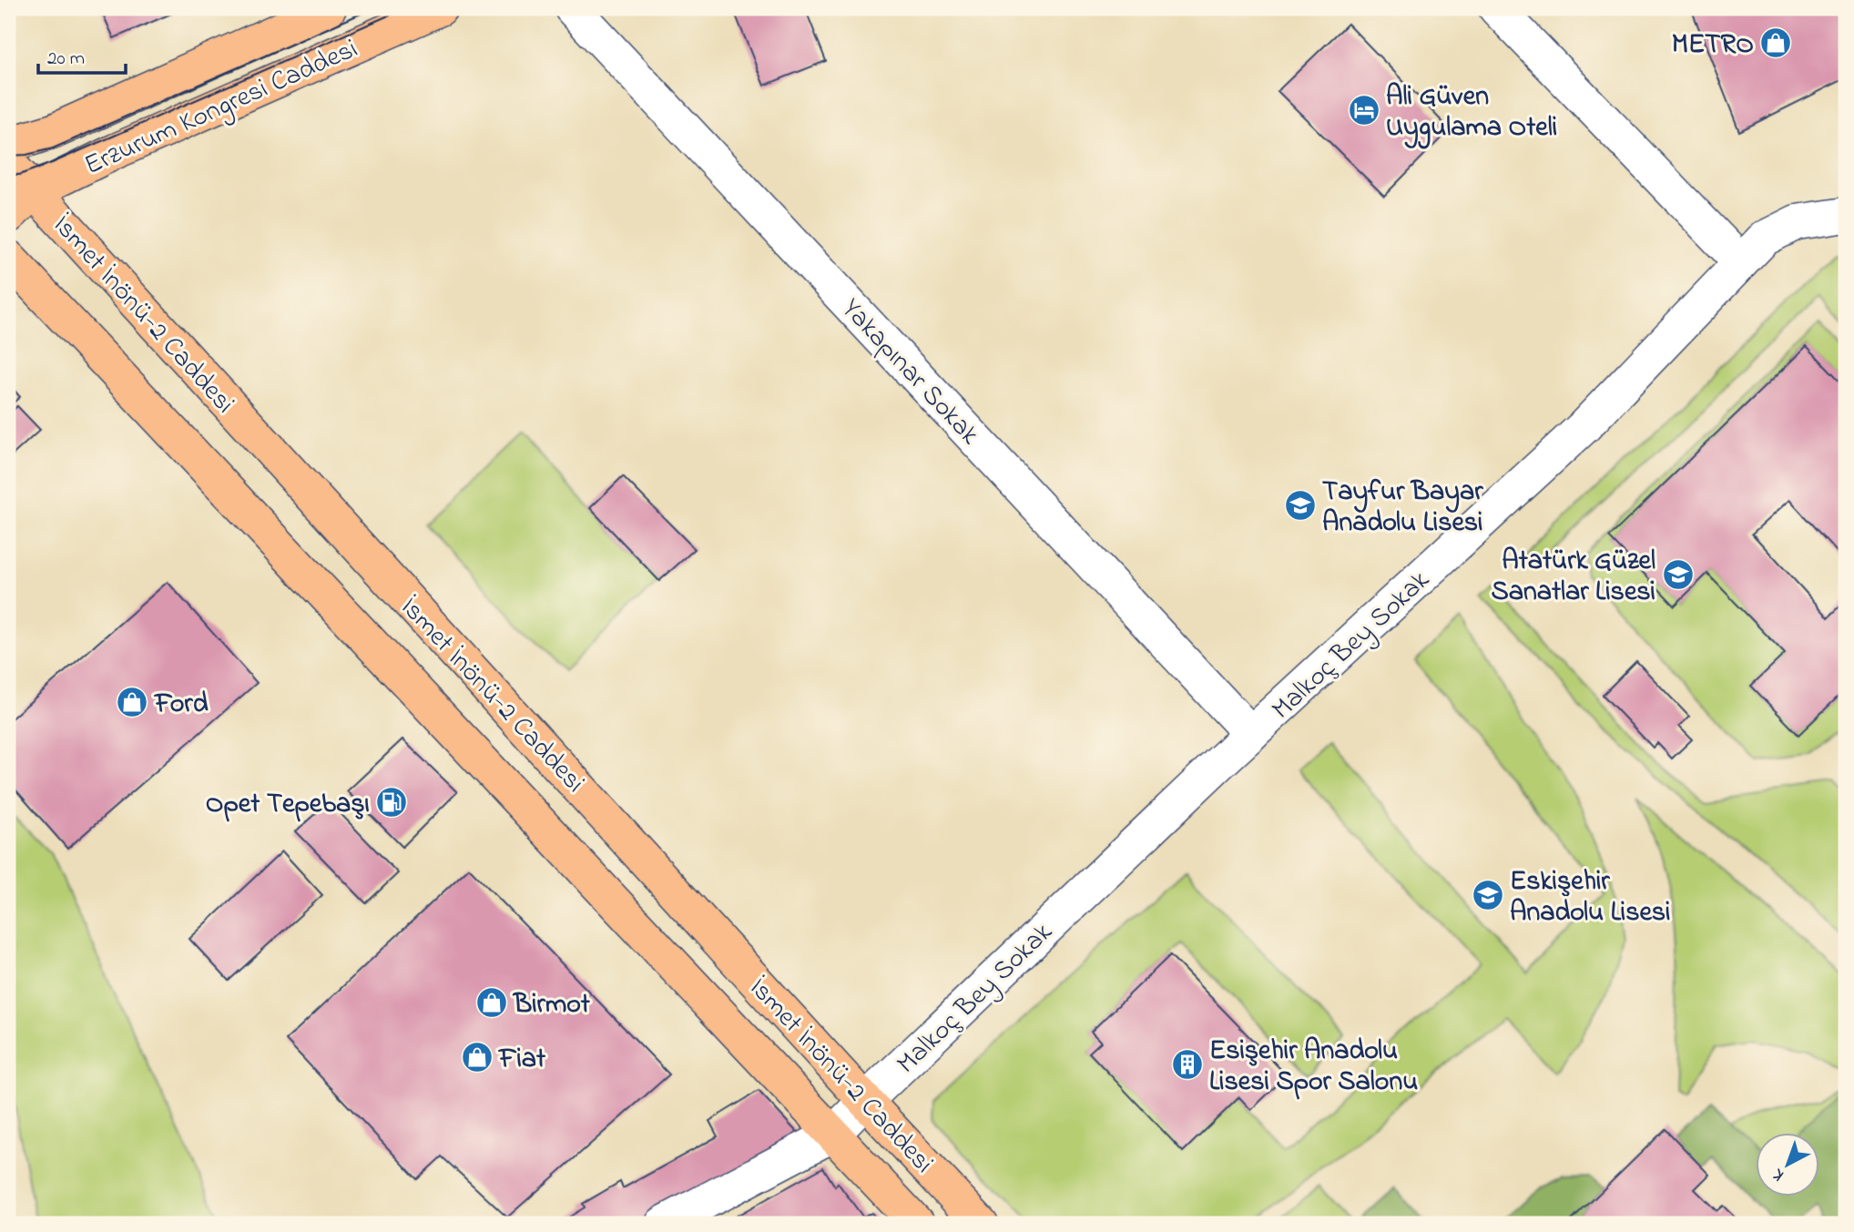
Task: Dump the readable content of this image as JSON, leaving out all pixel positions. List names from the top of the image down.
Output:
{
  "streets": {
    "main road": ["Erzurum Kongresi Caddesi", "İsmet İnönü-2 Caddesi"],
    "street": ["Yakapınar Sokak", "Malkoç Bey Sokak"]
  },
  "crossings": [
    ["Erzurum Kongresi Caddesi", "İsmet İnönü-2 Caddesi"],
    ["İsmet İnönü-2 Caddesi", "Malkoç Bey Sokak"],
    ["Yakapınar Sokak", "Malkoç Bey Sokak"]
  ],
  "places": {
    "shop": [
      "METRO",
      "Ford",
      "Birmot",
      "Fiat"
    ],
    "hotel": ["Ali Güven Uygulama Oteli"],
    "school or university": ["Tayfur Bayar Anadolu Lisesi", "Atatürk Güzel Sanatlar Lisesi", "Eskişehir Anadolu Lisesi"],
    "fuel station": ["Opet Tepebaşı"],
    "building": ["Esişehir Anadolu Lisesi Spor Salonu"]
  },
  "scale_bar": "20 m",
  "north": "bottom left"
}
